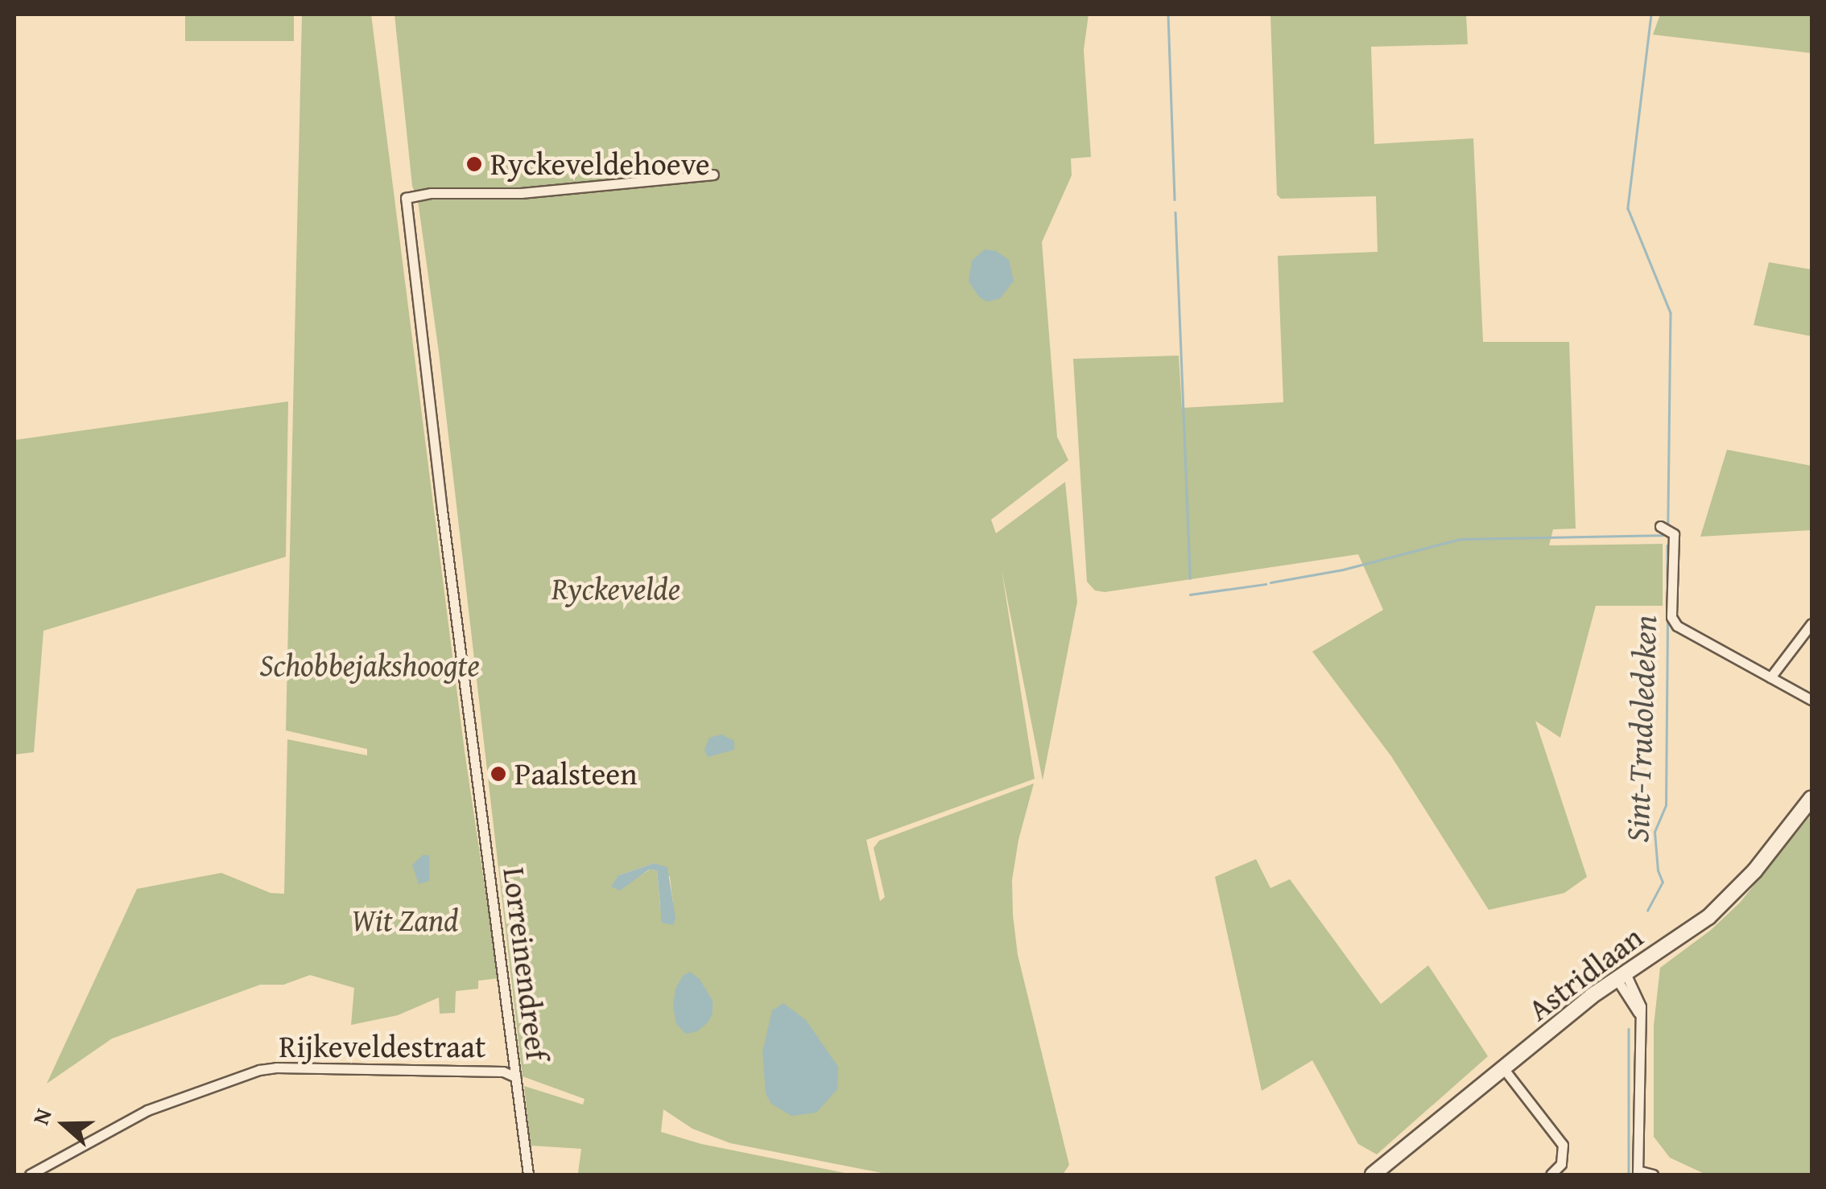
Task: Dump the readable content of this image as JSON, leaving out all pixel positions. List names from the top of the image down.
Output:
{
  "streets": {
    "main road": ["Astridlaan"],
    "street": ["Lorreinendreef", "Rijkeveldestraat"]
  },
  "crossings": [
    ["Lorreinendreef", "Rijkeveldestraat"]
  ],
  "water": ["Sint-Trudoledeken"],
  "parks": ["Ryckevelde", "Schobbejakshoogte", "Wit Zand"],
  "places": ["Ryckeveldehoeve", "Paalsteen"],
  "north": "left"
}
